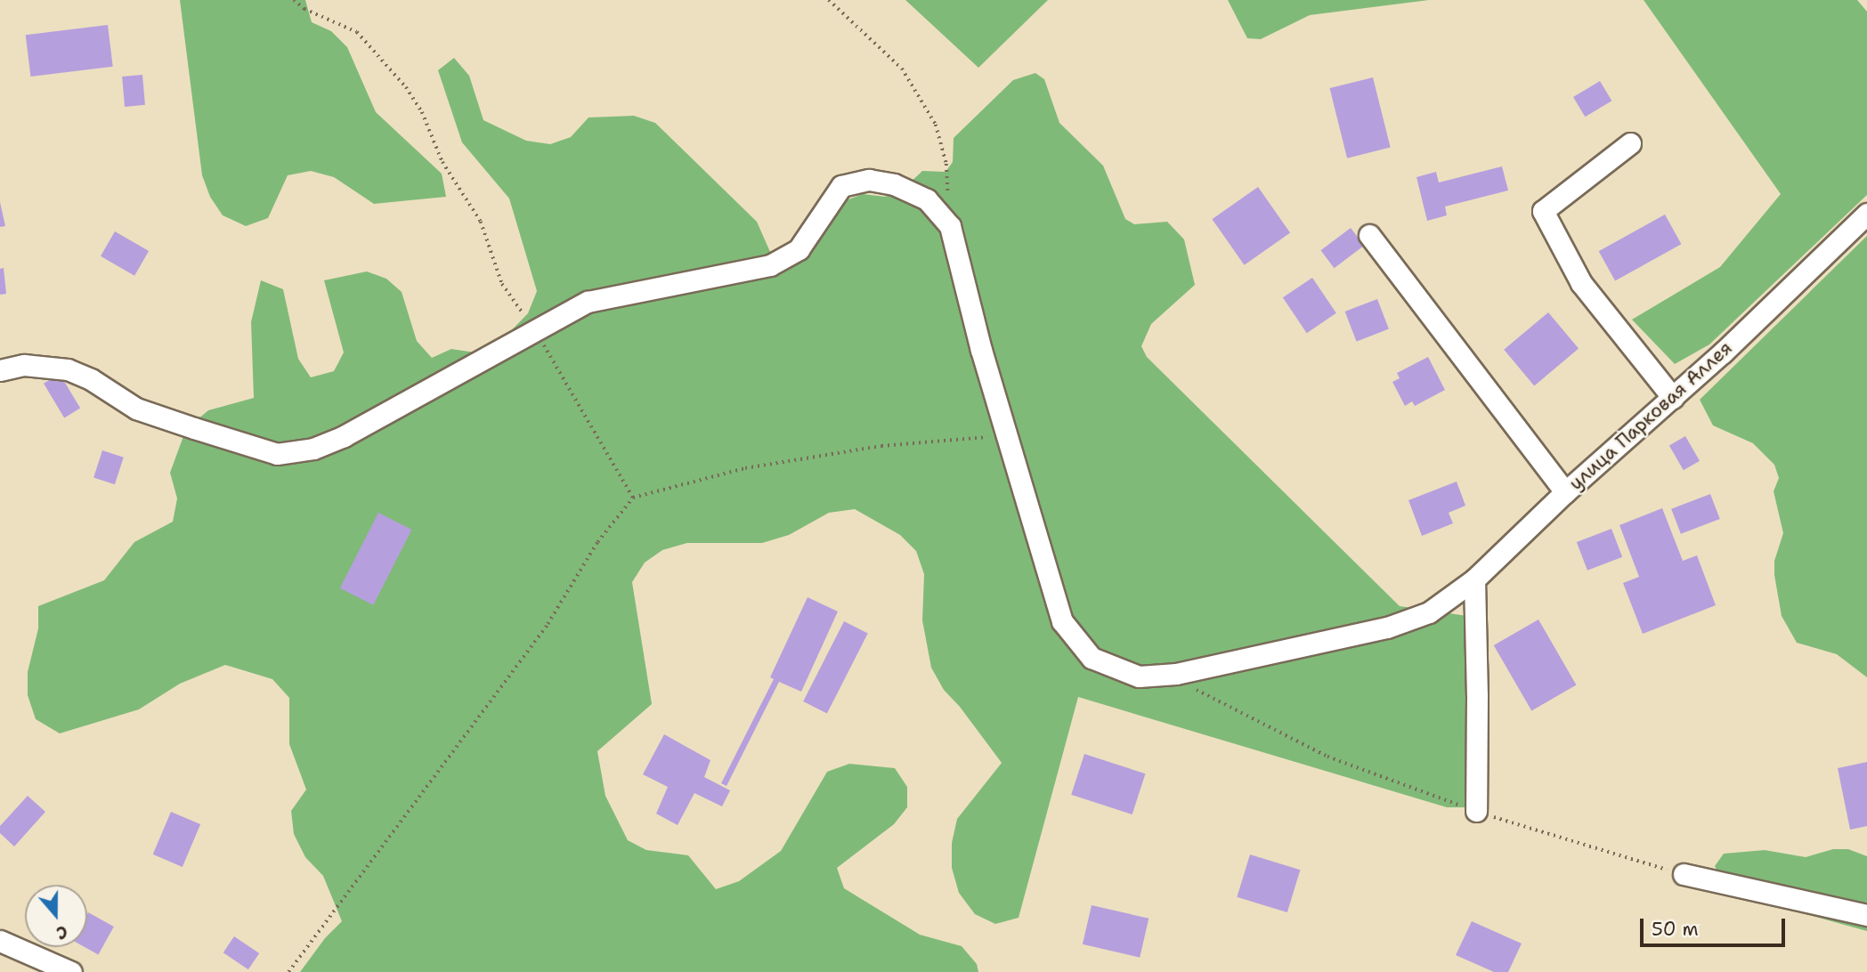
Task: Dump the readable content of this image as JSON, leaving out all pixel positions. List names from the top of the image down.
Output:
{
  "streets": {
    "street": ["улица Парковая Аллея"]
  },
  "scale_bar": "50 m",
  "north": "bottom"
}
